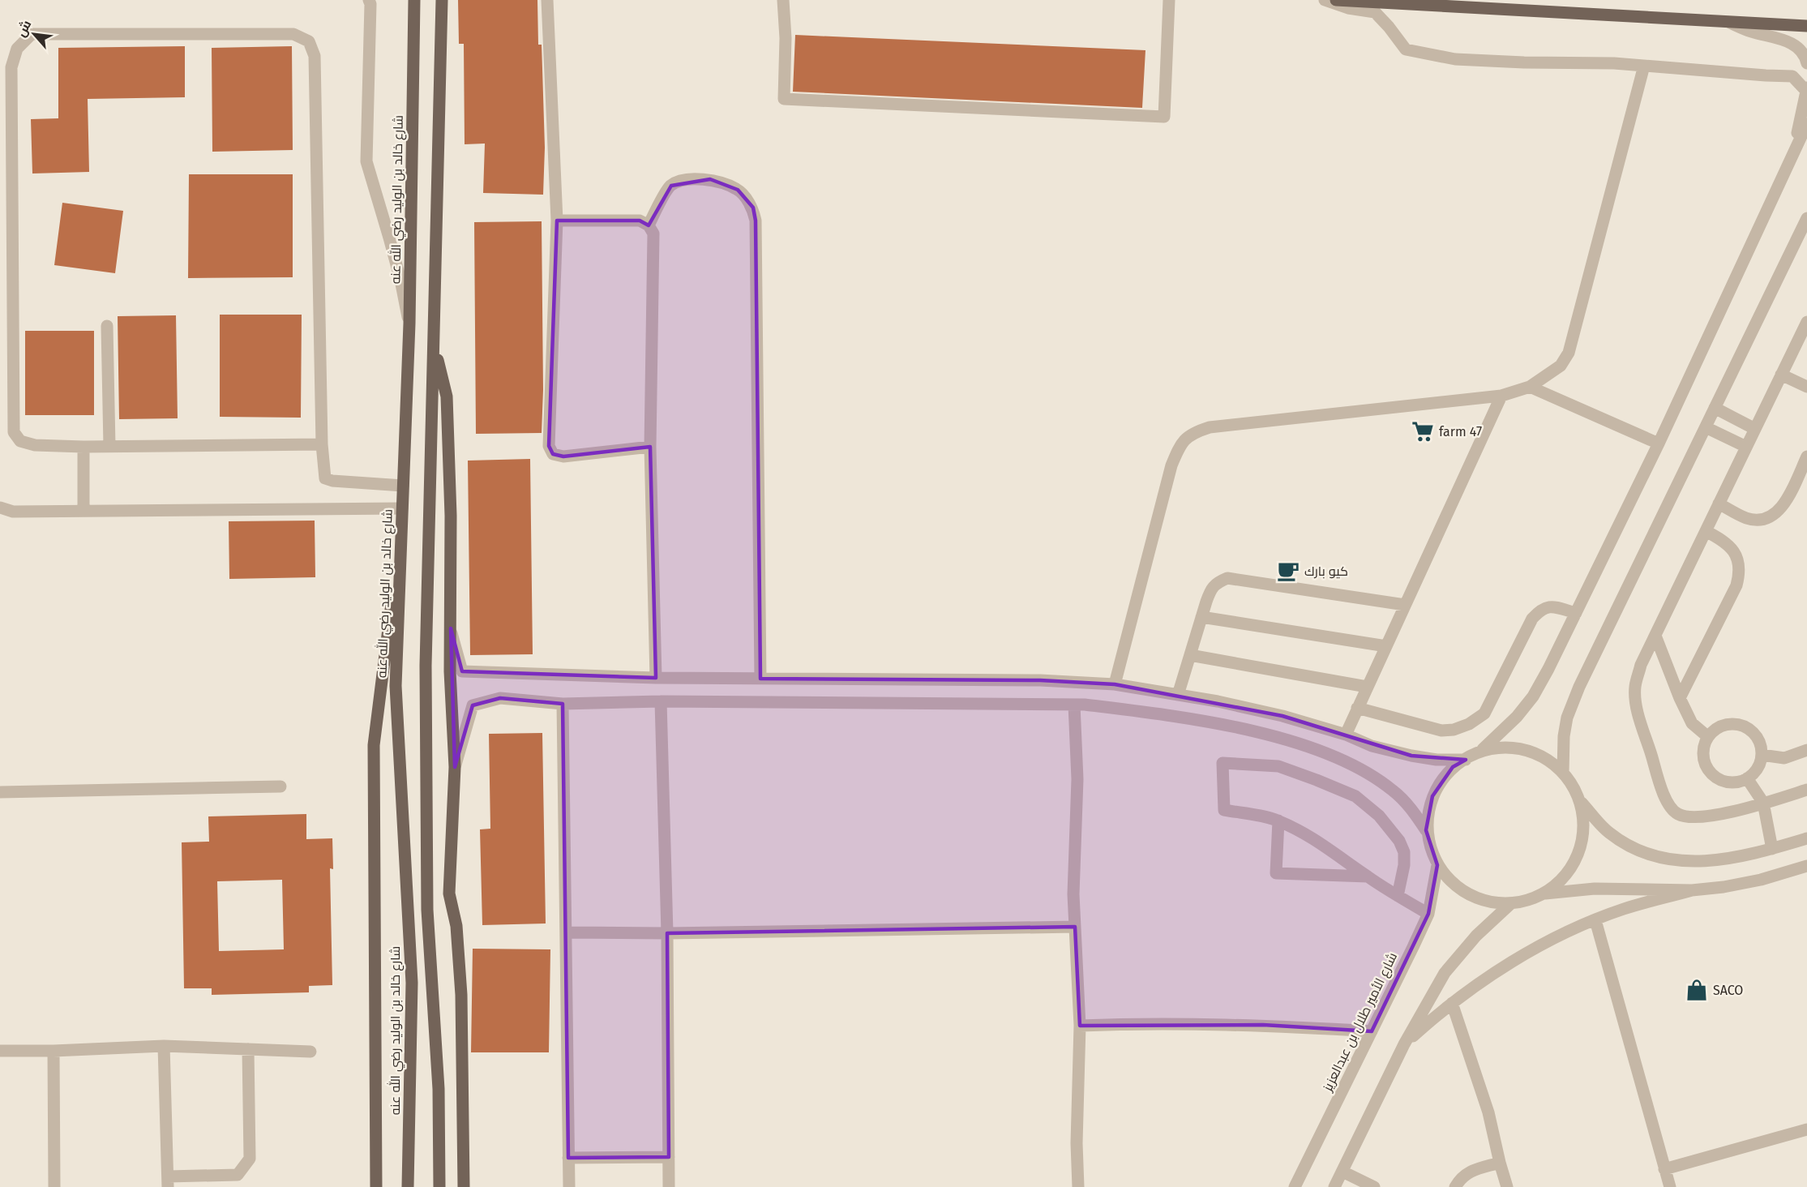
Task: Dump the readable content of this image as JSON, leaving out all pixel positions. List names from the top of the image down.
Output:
{
  "streets": {
    "main road": ["شارع خالد بن الوليد رضي الله عنه"],
    "street": ["شارع الأمير طلال بن عبدالعزيز"]
  },
  "places": {
    "supermarket": ["farm 47"],
    "cafe": ["كيو بارك"],
    "shop": ["SACO"]
  },
  "north": "top left"
}
